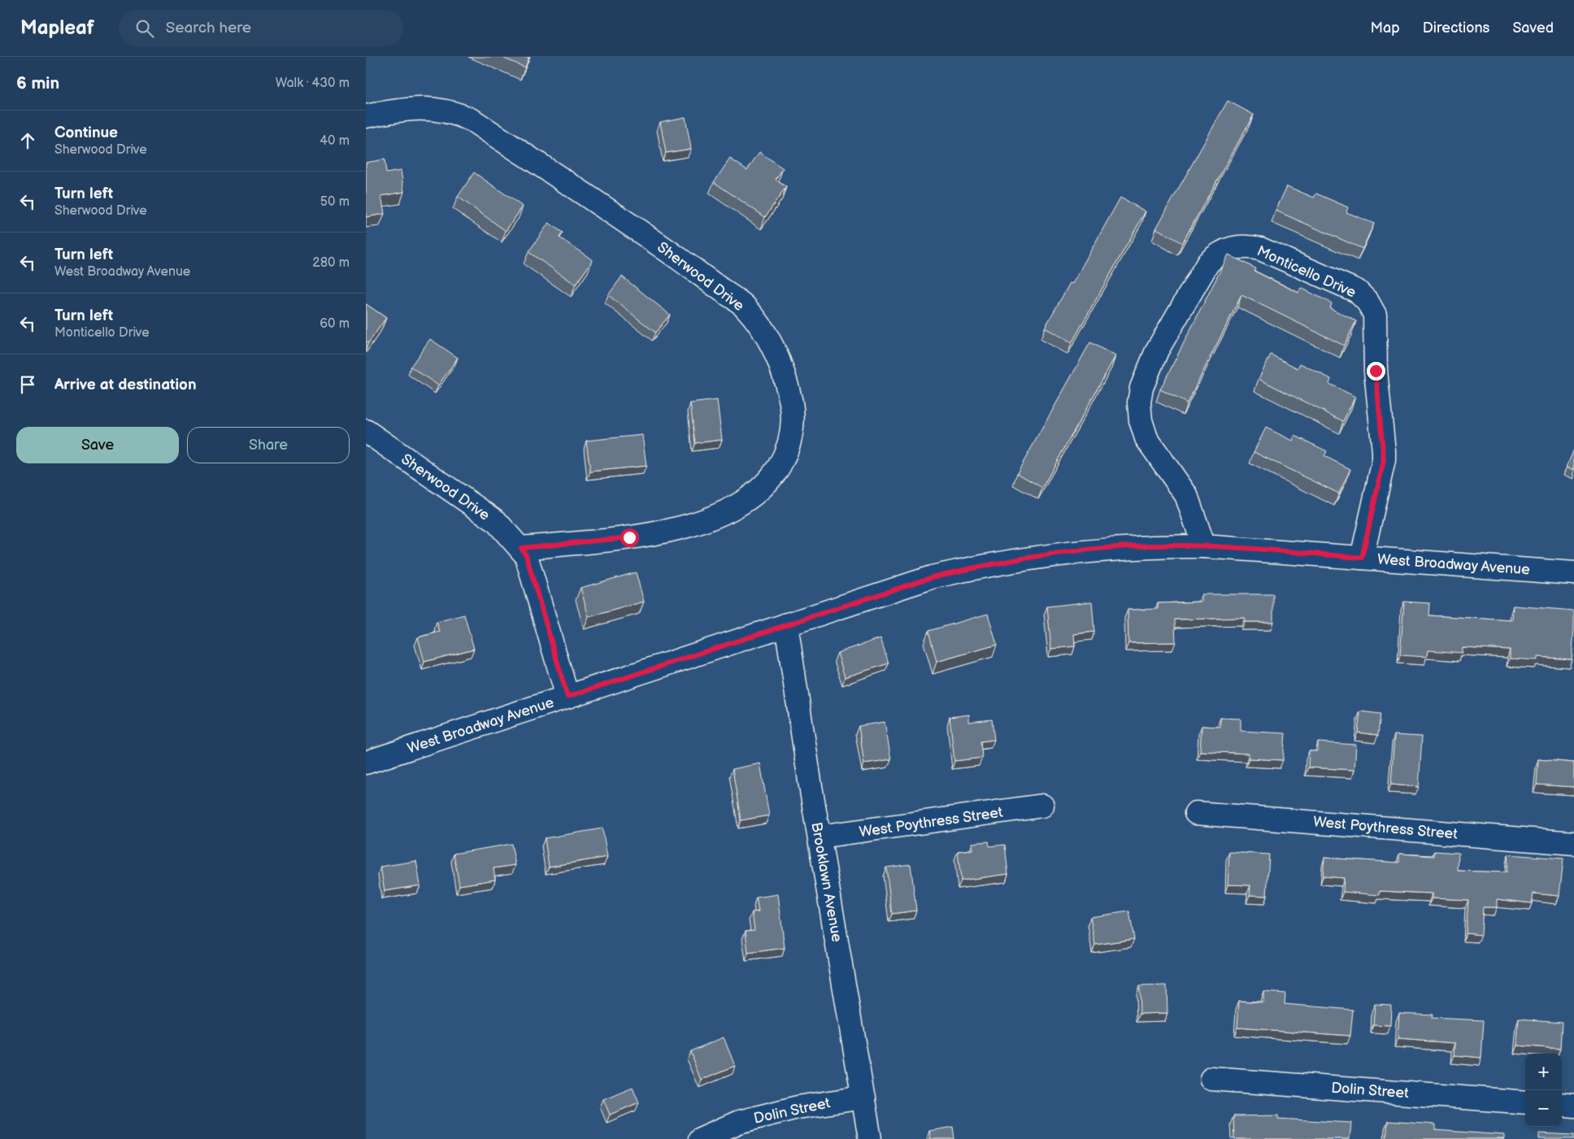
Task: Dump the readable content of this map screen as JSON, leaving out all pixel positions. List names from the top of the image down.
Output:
{
  "streets": {
    "street": [
      "Monticello Drive",
      "Sherwood Drive",
      "West Broadway Avenue",
      "West Poythress Street",
      "Brooklawn Avenue",
      "Dolin Street"
    ]
  },
  "crossings": [
    ["Monticello Drive", "West Broadway Avenue"],
    ["Sherwood Drive", "West Broadway Avenue"],
    ["West Broadway Avenue", "Brooklawn Avenue"],
    ["West Poythress Street", "Brooklawn Avenue"],
    ["Brooklawn Avenue", "Dolin Street"]
  ],
  "page": {
    "header": "Mapleaf",
    "search": "Search here",
    "nav": ["Map", "Directions", "Saved"],
    "heading": ["6 min", "Walk · 430 m"],
    "list": [
      ["Continue", "Sherwood Drive", "40 m"],
      ["Turn left", "Sherwood Drive", "50 m"],
      ["Turn left", "West Broadway Avenue", "280 m"],
      ["Turn left", "Monticello Drive", "60 m"],
      "Arrive at destination"
    ],
    "buttons": ["Save", "Share"],
    "map_buttons": ["+", "−"]
  }
}
